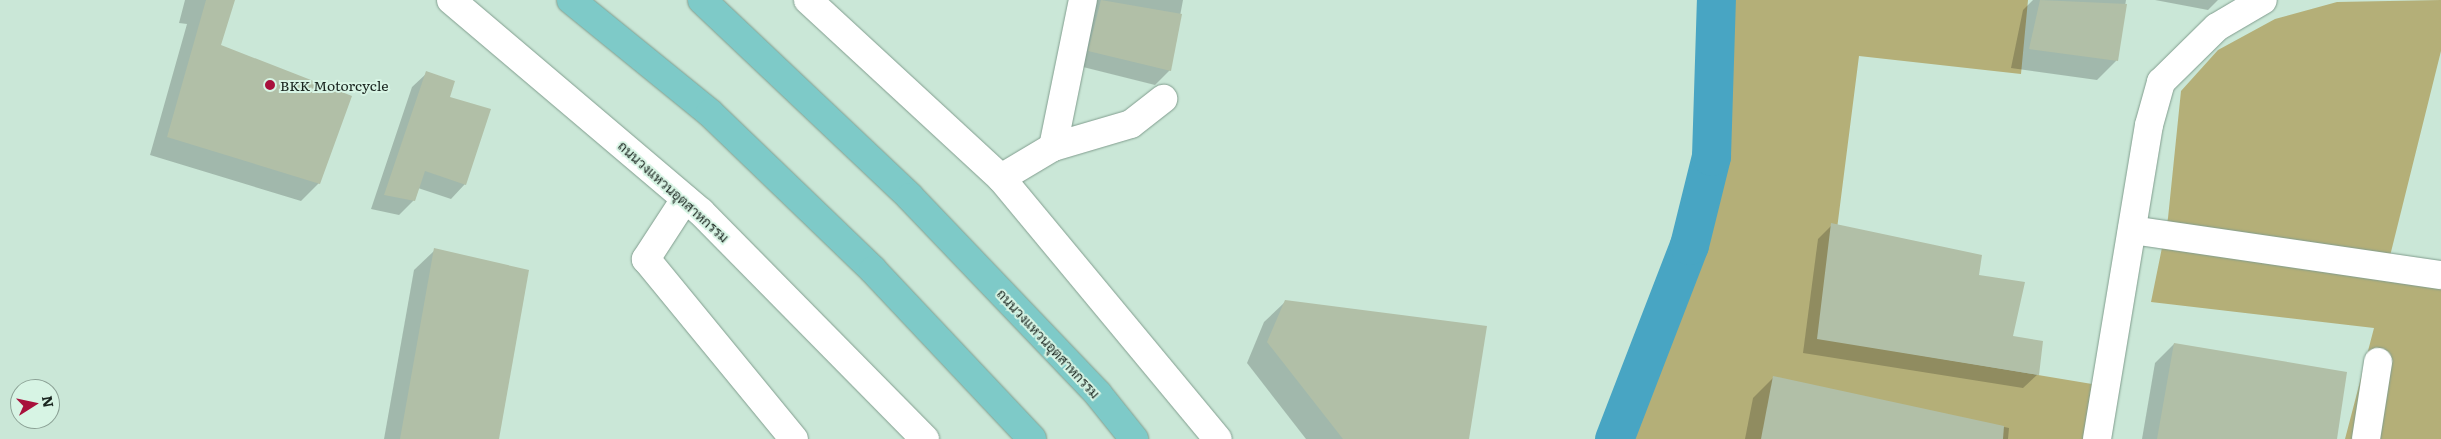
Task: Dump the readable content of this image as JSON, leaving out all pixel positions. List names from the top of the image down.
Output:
{
  "streets": {
    "main road": ["ถนนวงแหวนอุตสาหกรรม"]
  },
  "places": ["BKK Motorcycle"],
  "north": "right"
}
